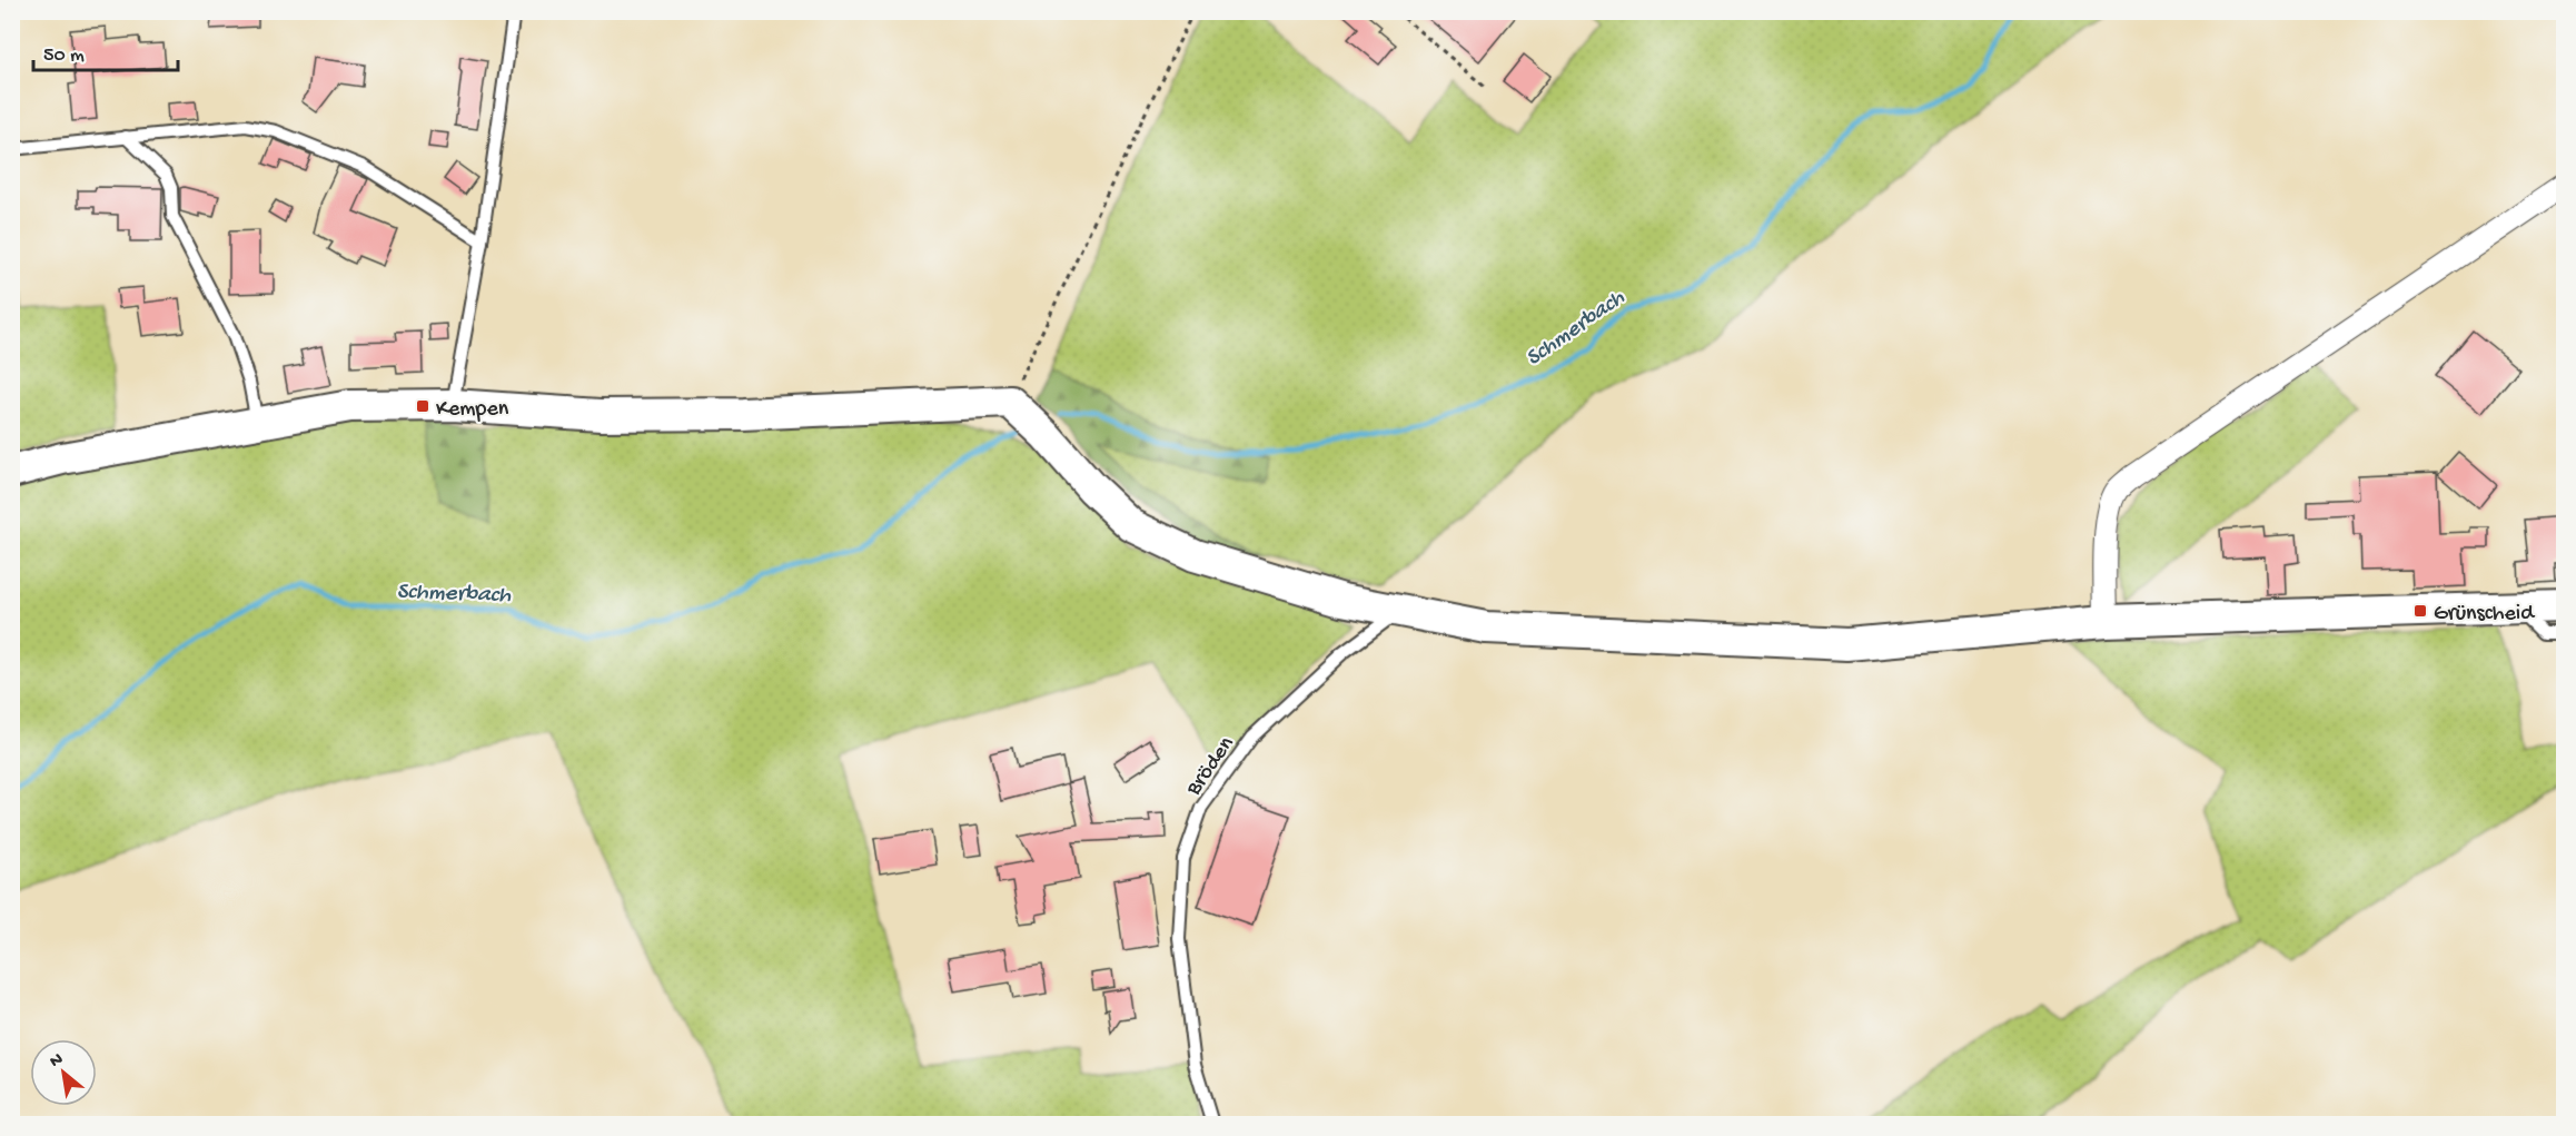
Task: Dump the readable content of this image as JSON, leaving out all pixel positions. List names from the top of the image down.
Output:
{
  "streets": {
    "lane": ["Bröden"]
  },
  "water": ["Schmerbach"],
  "places": {
    "transit": ["Kempen", "Grünscheid"]
  },
  "scale_bar": "50 m",
  "north": "top left"
}
